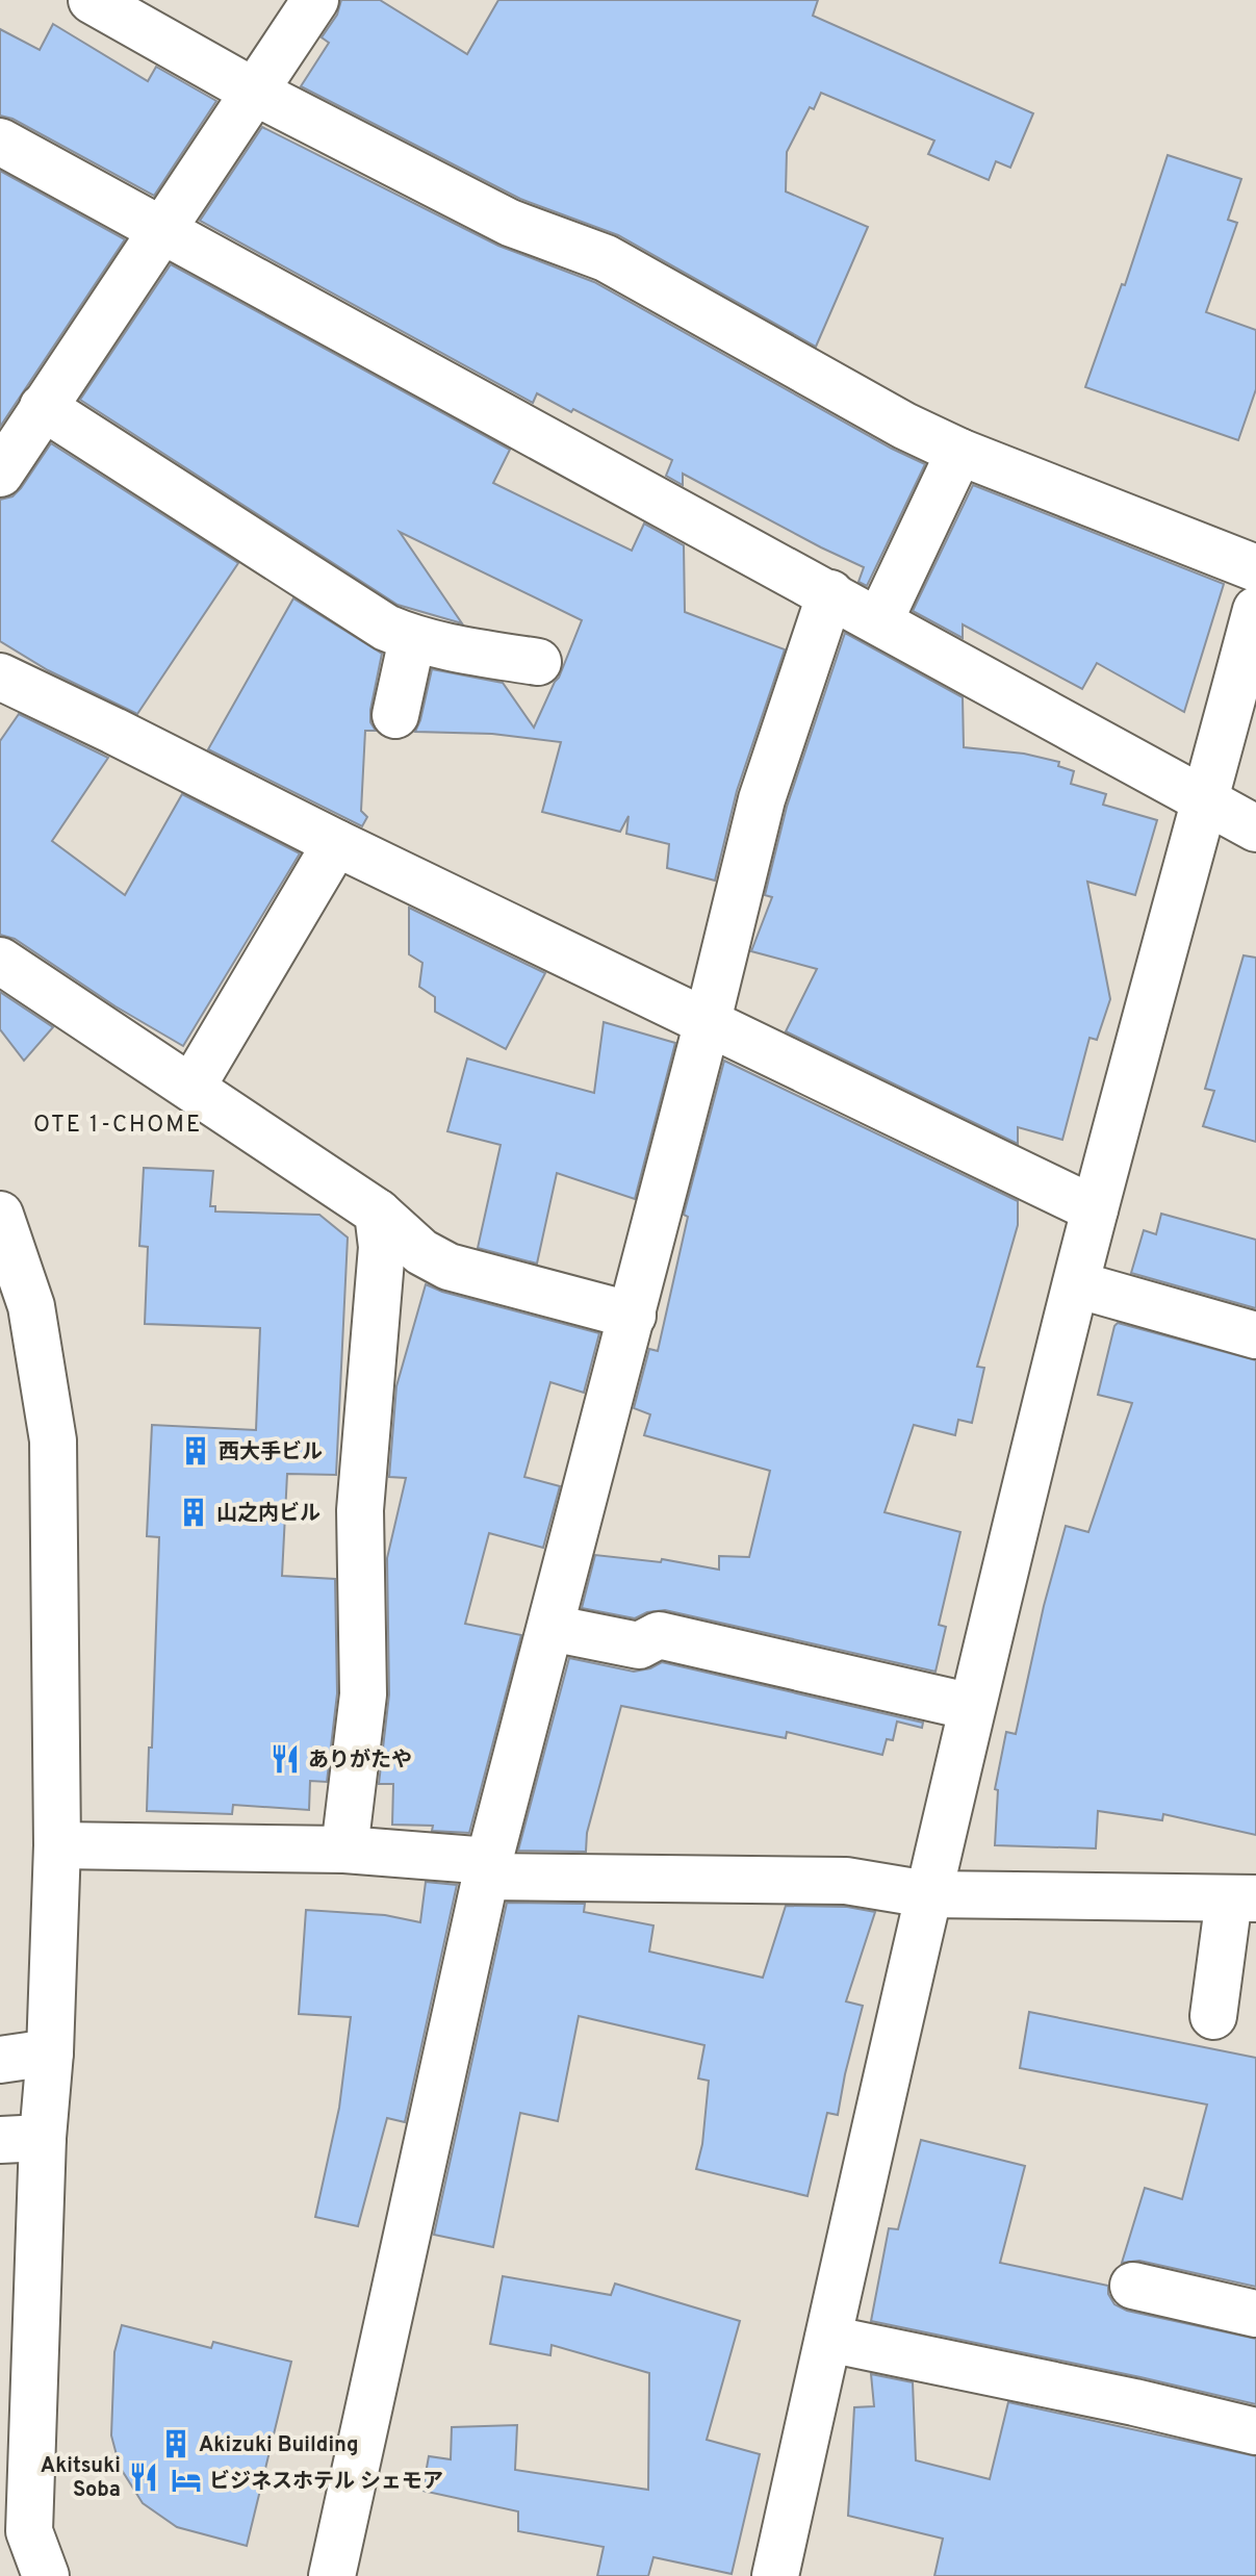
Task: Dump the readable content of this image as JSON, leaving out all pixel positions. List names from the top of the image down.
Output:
{
  "districts": ["OTE 1-CHOME"],
  "places": {
    "building": ["西大手ビル", "山之内ビル", "Akizuki Building"],
    "restaurant": ["ありがたや", "Akitsuki Soba"],
    "hotel": ["ビジネスホテル シェモア"]
  }
}
